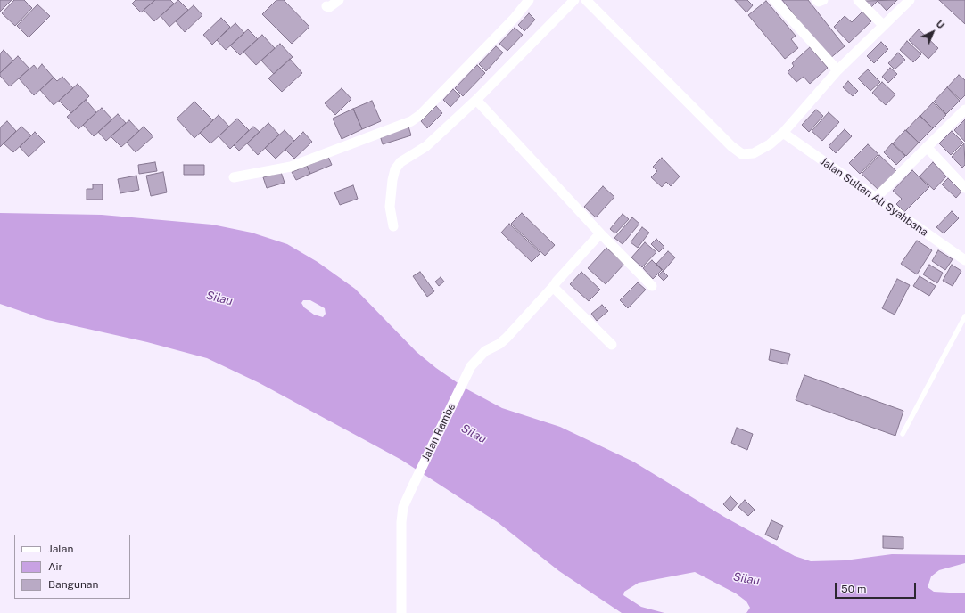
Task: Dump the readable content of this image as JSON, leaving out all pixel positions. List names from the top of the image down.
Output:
{
  "streets": {
    "street": ["Jalan Sultan Ali Syahbana", "Jalan Rambe"]
  },
  "water": ["Silau"],
  "legend": ["Jalan", "Air", "Bangunan"],
  "scale_bar": "50 m",
  "north": "top right"
}
